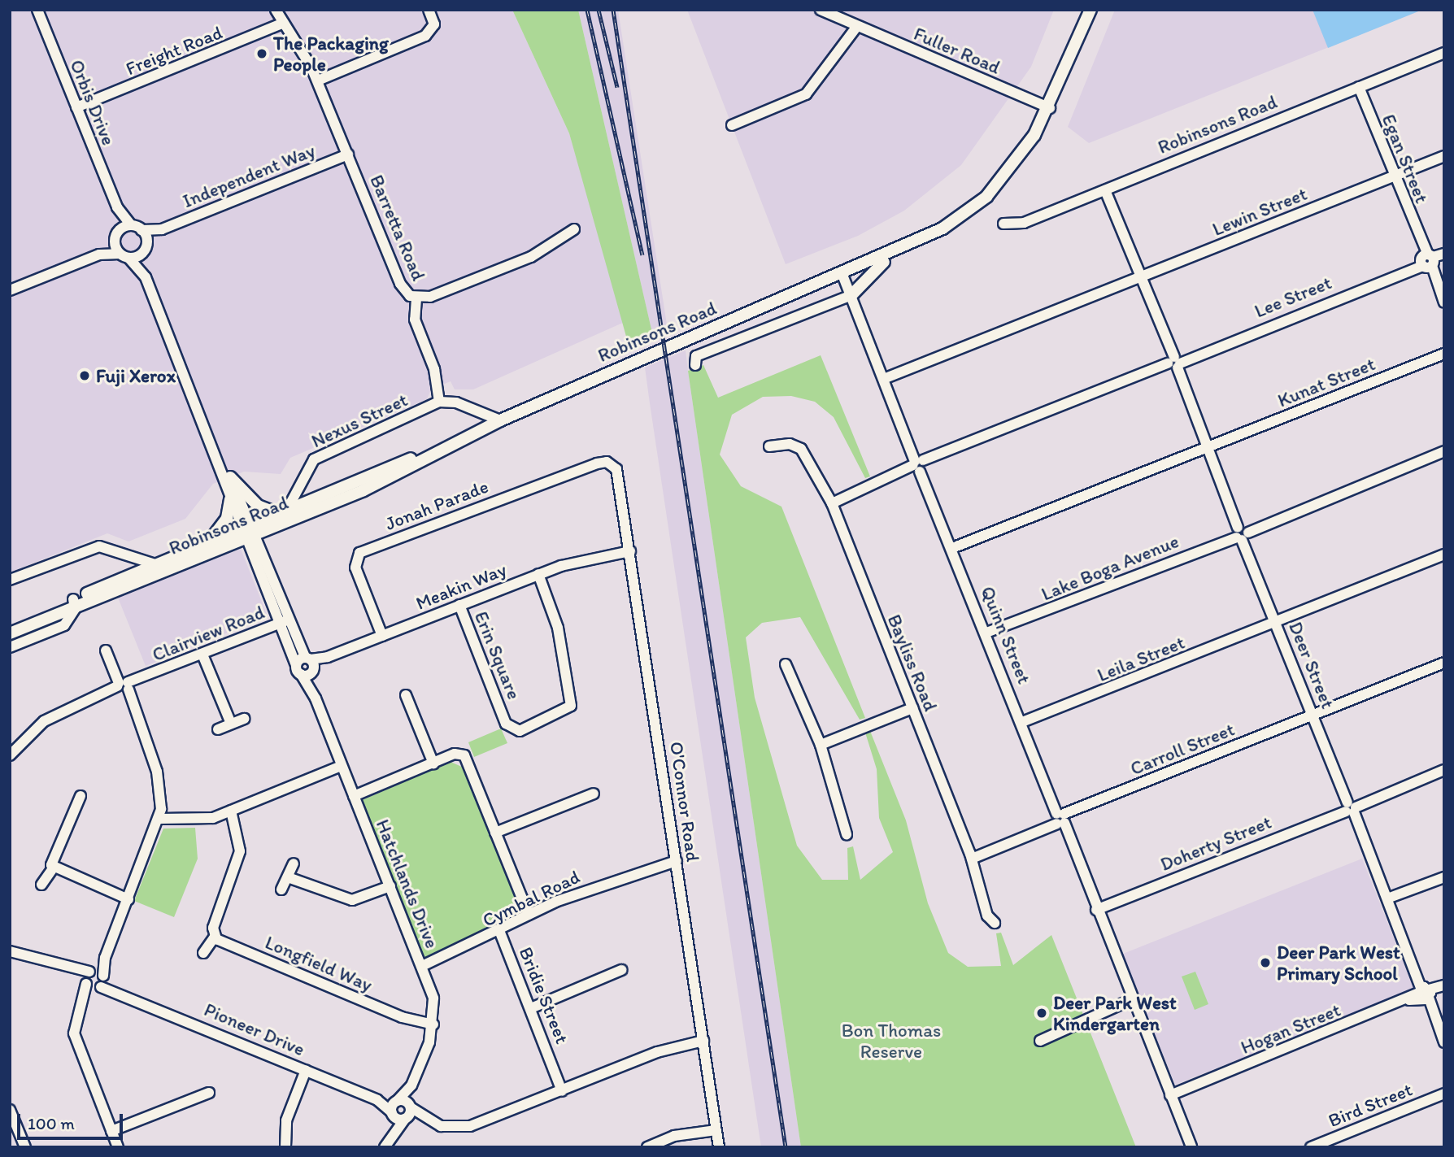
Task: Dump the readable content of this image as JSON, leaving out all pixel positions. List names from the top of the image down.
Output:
{
  "streets": {
    "main road": ["Robinsons Road"],
    "street": [
      "Freight Road",
      "Fuller Road",
      "Orbis Drive",
      "Egan Street",
      "Independent Way",
      "Lewin Street",
      "Barretta Road",
      "Lee Street",
      "Kunat Street",
      "Nexus Street",
      "Jonah Parade",
      "Lake Boga Avenue",
      "Meakin Way",
      "Clairview Road",
      "Quinn Street",
      "Erin Square",
      "Leila Street",
      "Bayliss Road",
      "Deer Street",
      "Carroll Street",
      "O'Connor Road",
      "Doherty Street",
      "Hatchlands Drive",
      "Cymbal Road",
      "Longfield Way",
      "Bridie Street",
      "Hogan Street",
      "Pioneer Drive",
      "Bird Street"
    ]
  },
  "crossings": [
    ["Freight Road", "Orbis Drive"],
    ["Freight Road", "Barretta Road"],
    ["Robinsons Road", "Egan Street"],
    ["Robinsons Road", "Nexus Street"],
    ["Robinsons Road", "Quinn Street"],
    ["Robinsons Road", "Deer Street"],
    ["Robinsons Road", "Hatchlands Drive"],
    ["Egan Street", "Lewin Street"],
    ["Egan Street", "Lee Street"],
    ["Independent Way", "Barretta Road"],
    ["Lewin Street", "Quinn Street"],
    ["Lewin Street", "Deer Street"],
    ["Lee Street", "Quinn Street"],
    ["Lee Street", "Bayliss Road"],
    ["Lee Street", "Deer Street"],
    ["Kunat Street", "Quinn Street"],
    ["Kunat Street", "Deer Street"],
    ["Jonah Parade", "Meakin Way"],
    ["Jonah Parade", "O'Connor Road"],
    ["Lake Boga Avenue", "Quinn Street"],
    ["Lake Boga Avenue", "Deer Street"],
    ["Meakin Way", "Erin Square"],
    ["Meakin Way", "O'Connor Road"],
    ["Meakin Way", "Hatchlands Drive"],
    ["Clairview Road", "Hatchlands Drive"],
    ["Quinn Street", "Leila Street"],
    ["Quinn Street", "Carroll Street"],
    ["Quinn Street", "Doherty Street"],
    ["Quinn Street", "Hogan Street"],
    ["Leila Street", "Deer Street"],
    ["Bayliss Road", "Carroll Street"],
    ["Deer Street", "Carroll Street"],
    ["Deer Street", "Doherty Street"],
    ["Deer Street", "Hogan Street"],
    ["O'Connor Road", "Cymbal Road"],
    ["Hatchlands Drive", "Cymbal Road"],
    ["Hatchlands Drive", "Longfield Way"],
    ["Cymbal Road", "Bridie Street"]
  ],
  "parks": ["Bon Thomas Reserve"],
  "places": [
    "The Packaging People",
    "Fuji Xerox",
    "Deer Park West Primary School",
    "Deer Park West Kindergarten"
  ],
  "scale_bar": "100 m"
}
